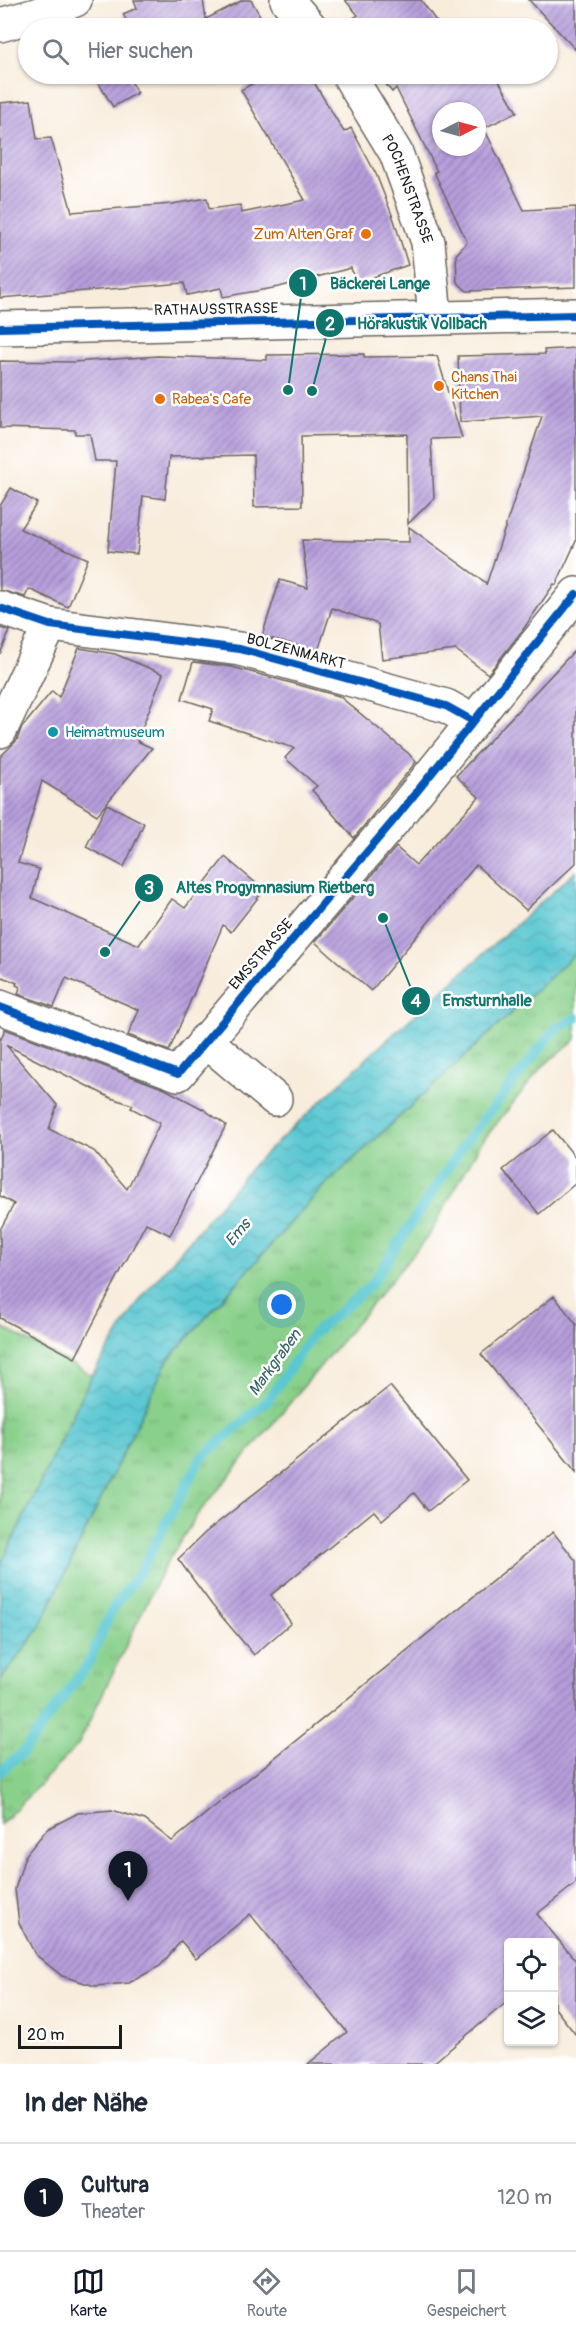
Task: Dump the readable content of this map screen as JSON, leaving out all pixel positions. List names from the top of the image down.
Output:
{
  "streets": {
    "street": [
      "POCHENSTRASSE",
      "RATHAUSSTRASSE",
      "BOLZENMARKT",
      "EMSSTRASSE"
    ]
  },
  "crossings": [
    ["POCHENSTRASSE", "RATHAUSSTRASSE"],
    ["BOLZENMARKT", "EMSSTRASSE"]
  ],
  "water": ["Ems", "Markgraben"],
  "places": [
    "Zum Alten Graf",
    "Chans Thai Kitchen",
    "Bäckerei Lange",
    "Hörakustik Vollbach",
    "Rabea's Cafe",
    "Heimatmuseum",
    "Emsturnhalle",
    "Altes Progymnasium Rietberg"
  ],
  "scale_bar": "20 m",
  "north": "right",
  "page": {
    "search": "Hier suchen",
    "pins": "1",
    "scale": "20 m",
    "heading": "In der Nähe",
    "list": [
      {
        "mark": "1",
        "name": "Cultura",
        "note": "Theater",
        "value": "120 m"
      }
    ],
    "nav": ["Karte", "Route", "Gespeichert"]
  }
}
